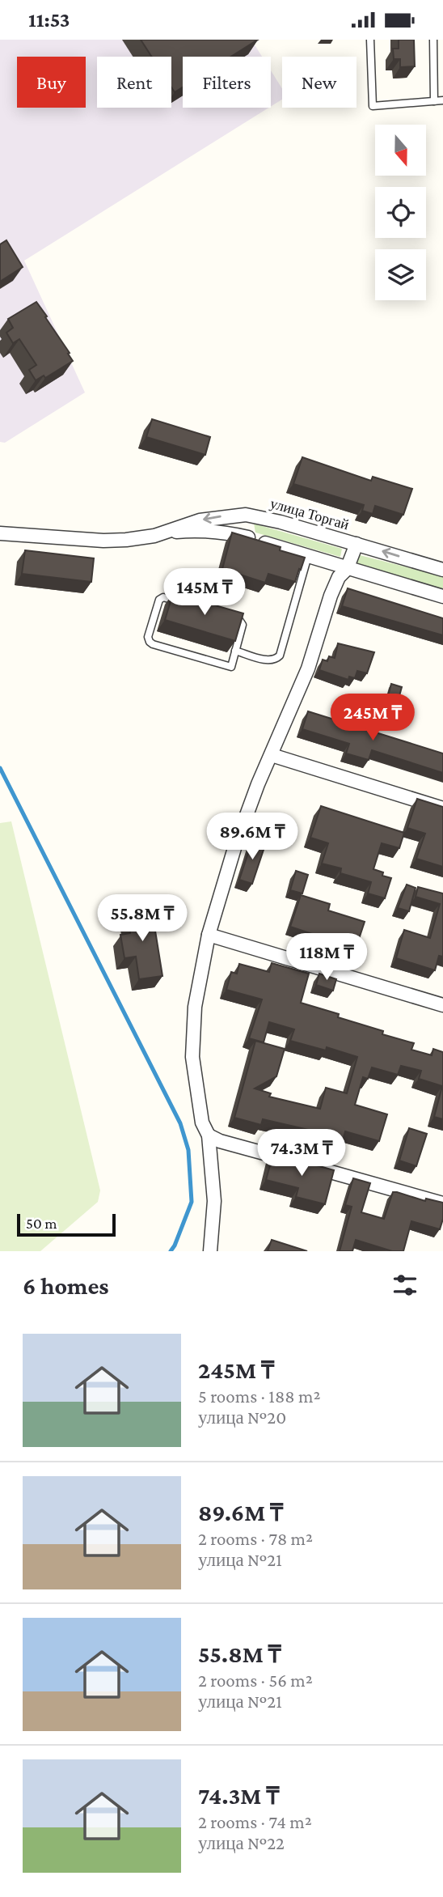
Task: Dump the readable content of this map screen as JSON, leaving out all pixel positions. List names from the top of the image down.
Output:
{
  "streets": {
    "street": ["улица Торгай"]
  },
  "scale_bar": "50 m",
  "north": "bottom",
  "page": {
    "status": "11:53",
    "chip": [
      "Buy",
      "Rent",
      "Filters",
      "New"
    ],
    "price": [
      "145M ₸",
      "245M ₸",
      "89.6M ₸",
      "55.8M ₸",
      "118M ₸",
      "74.3M ₸"
    ],
    "scale": "50 m",
    "heading": "6 homes",
    "list": [
      {
        "name": "245M ₸",
        "note": "5 rooms · 188 m² · улица №20"
      },
      {
        "name": "89.6M ₸",
        "note": "2 rooms · 78 m² · улица №21"
      },
      {
        "name": "55.8M ₸",
        "note": "2 rooms · 56 m² · улица №21"
      },
      {
        "name": "74.3M ₸",
        "note": "2 rooms · 74 m² · улица №22"
      }
    ]
  }
}
